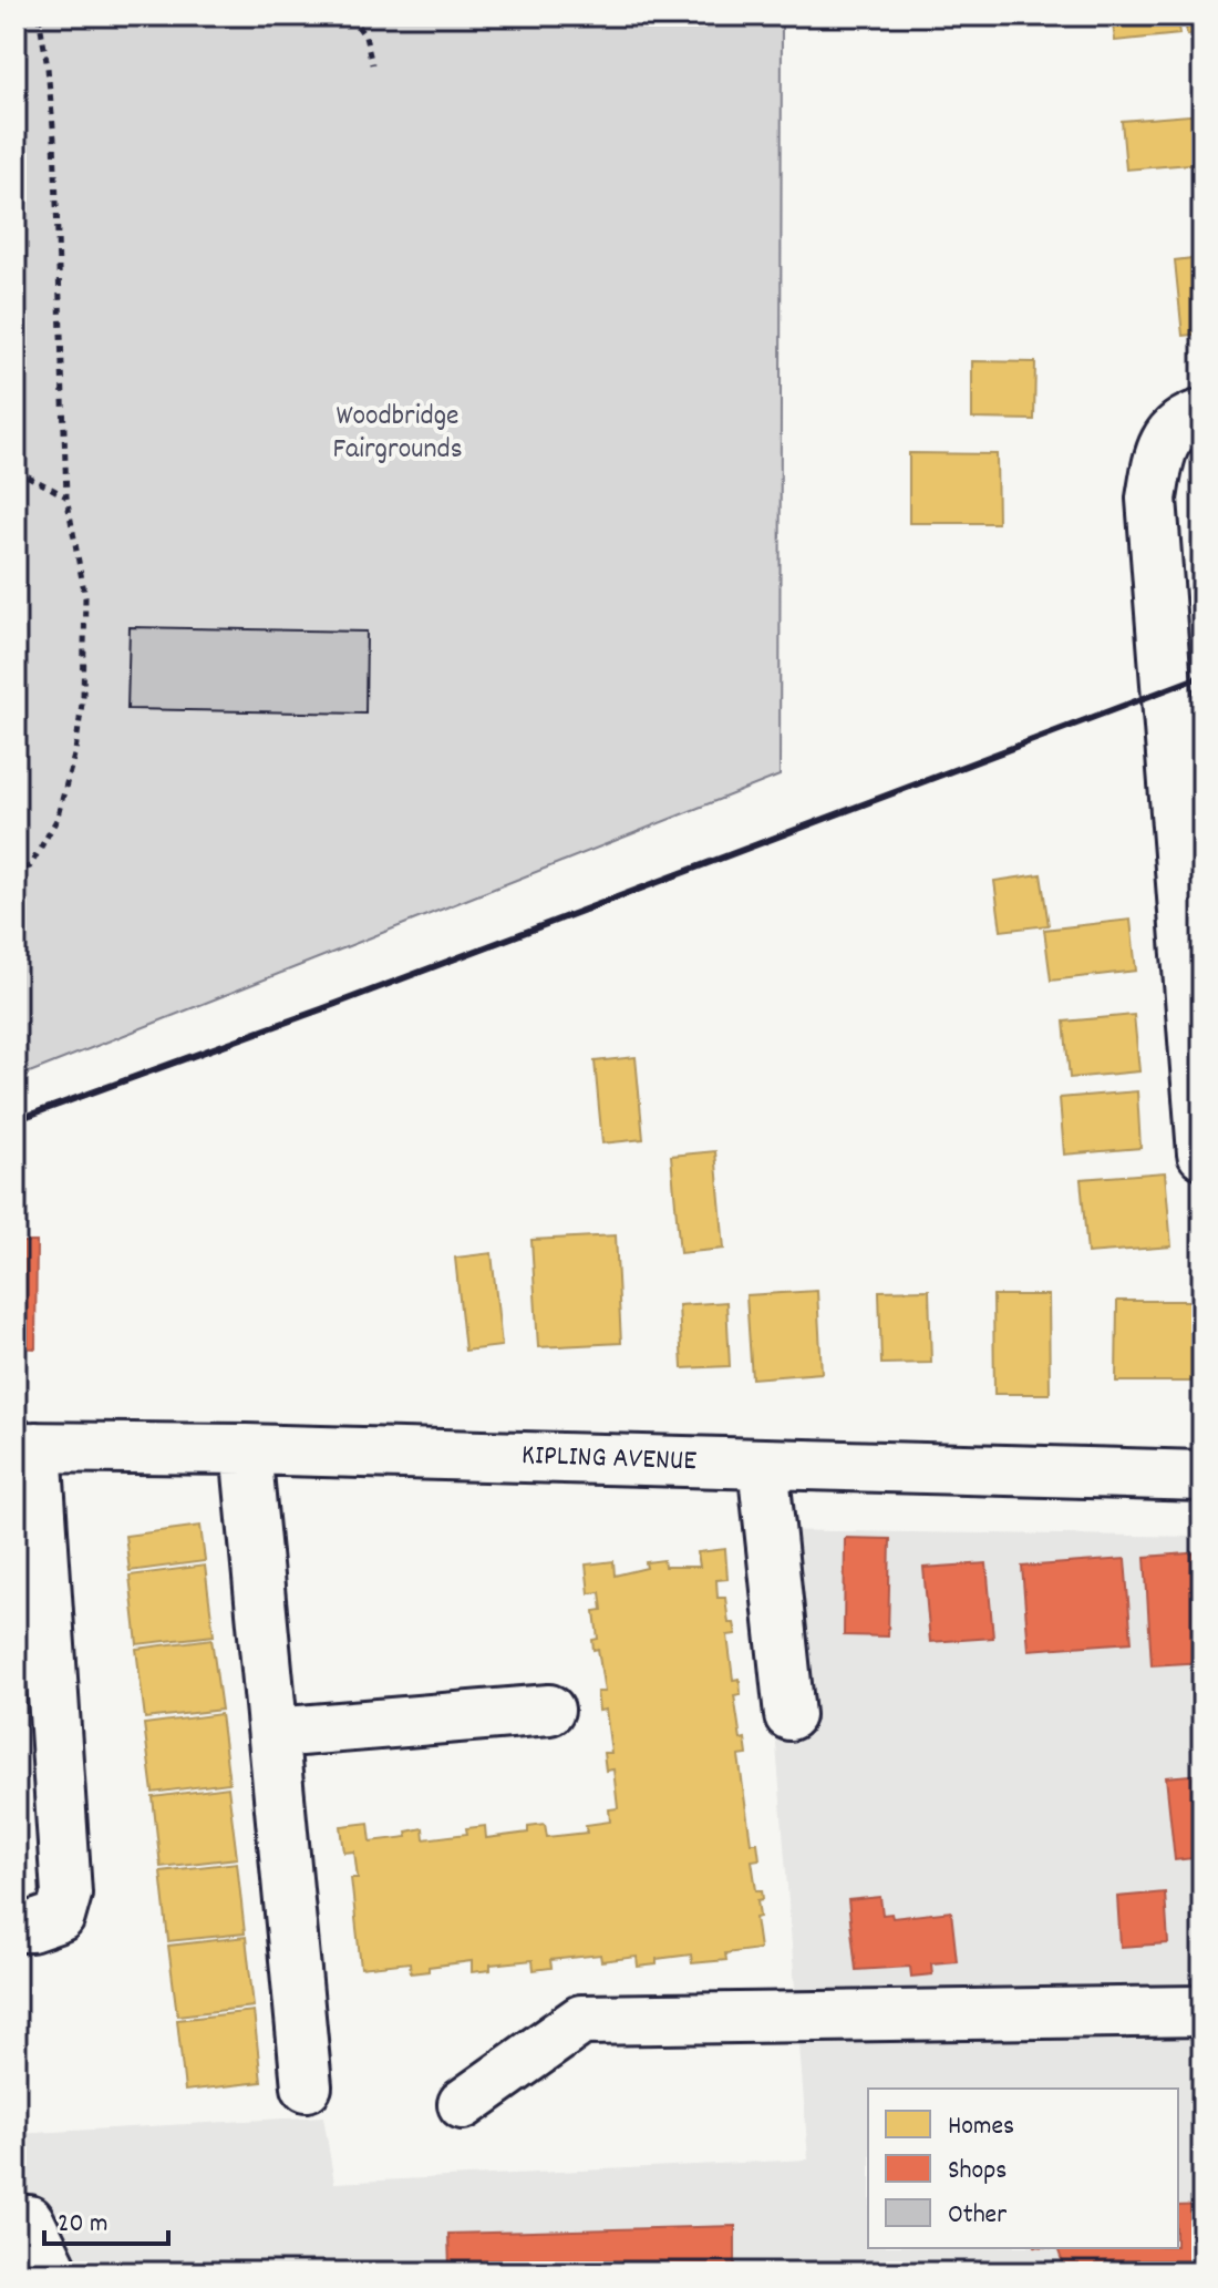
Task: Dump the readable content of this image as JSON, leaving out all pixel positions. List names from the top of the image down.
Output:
{
  "streets": {
    "street": ["KIPLING AVENUE"]
  },
  "parks": ["Woodbridge Fairgrounds"],
  "legend": ["Homes", "Shops", "Other"],
  "scale_bar": "20 m"
}
